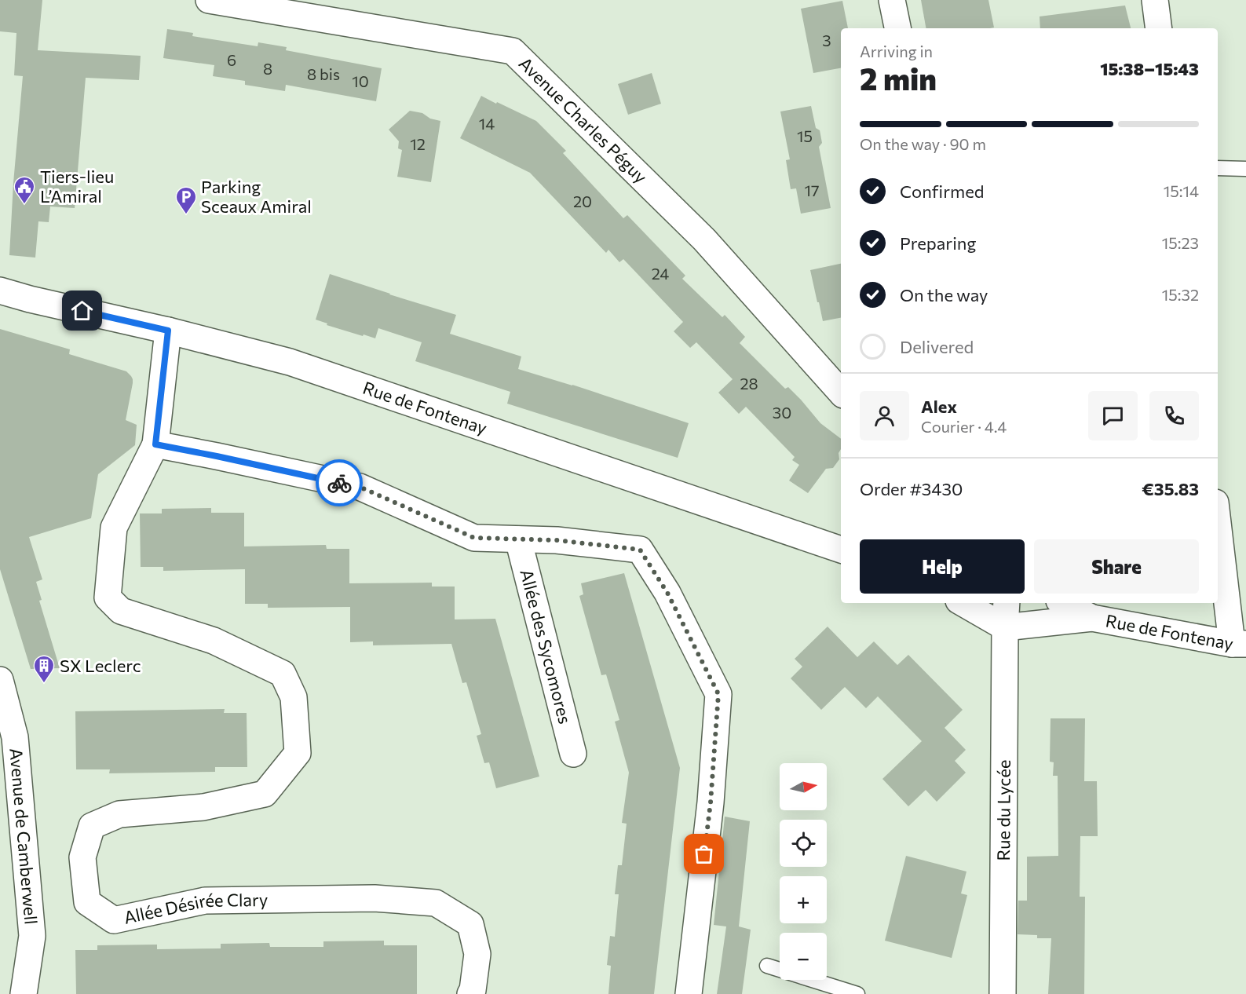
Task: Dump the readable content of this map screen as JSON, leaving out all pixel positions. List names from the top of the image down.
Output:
{
  "streets": {
    "street": [
      "Avenue Charles Péguy",
      "Rue de Fontenay",
      "Allée des Sycomores",
      "Rue du Lycée",
      "Avenue de Camberwell",
      "Allée Désirée Clary"
    ]
  },
  "crossings": [
    ["Rue de Fontenay", "Rue du Lycée"]
  ],
  "places": {
    "public building": ["Tiers-lieu L’Amiral"],
    "parking": ["Parking Sceaux Amiral"],
    "building": ["SX Leclerc"]
  },
  "house_numbers": [
    "3",
    "6",
    "8",
    "8 bis",
    "10",
    "14",
    "15",
    "12",
    "17",
    "20",
    "24",
    "28",
    "30"
  ],
  "north": "right",
  "page": {
    "heading": ["2 min", "Arriving in", "15:38–15:43"],
    "panel": [
      "Alex",
      "Courier · 4.4",
      "Order #3430",
      "€35.83"
    ],
    "bar": "On the way · 90 m",
    "list": [
      ["Confirmed", "15:14"],
      ["Preparing", "15:23"],
      ["On the way", "15:32"],
      "Delivered"
    ],
    "buttons": ["Help", "Share"],
    "map_buttons": ["+", "−"]
  }
}
